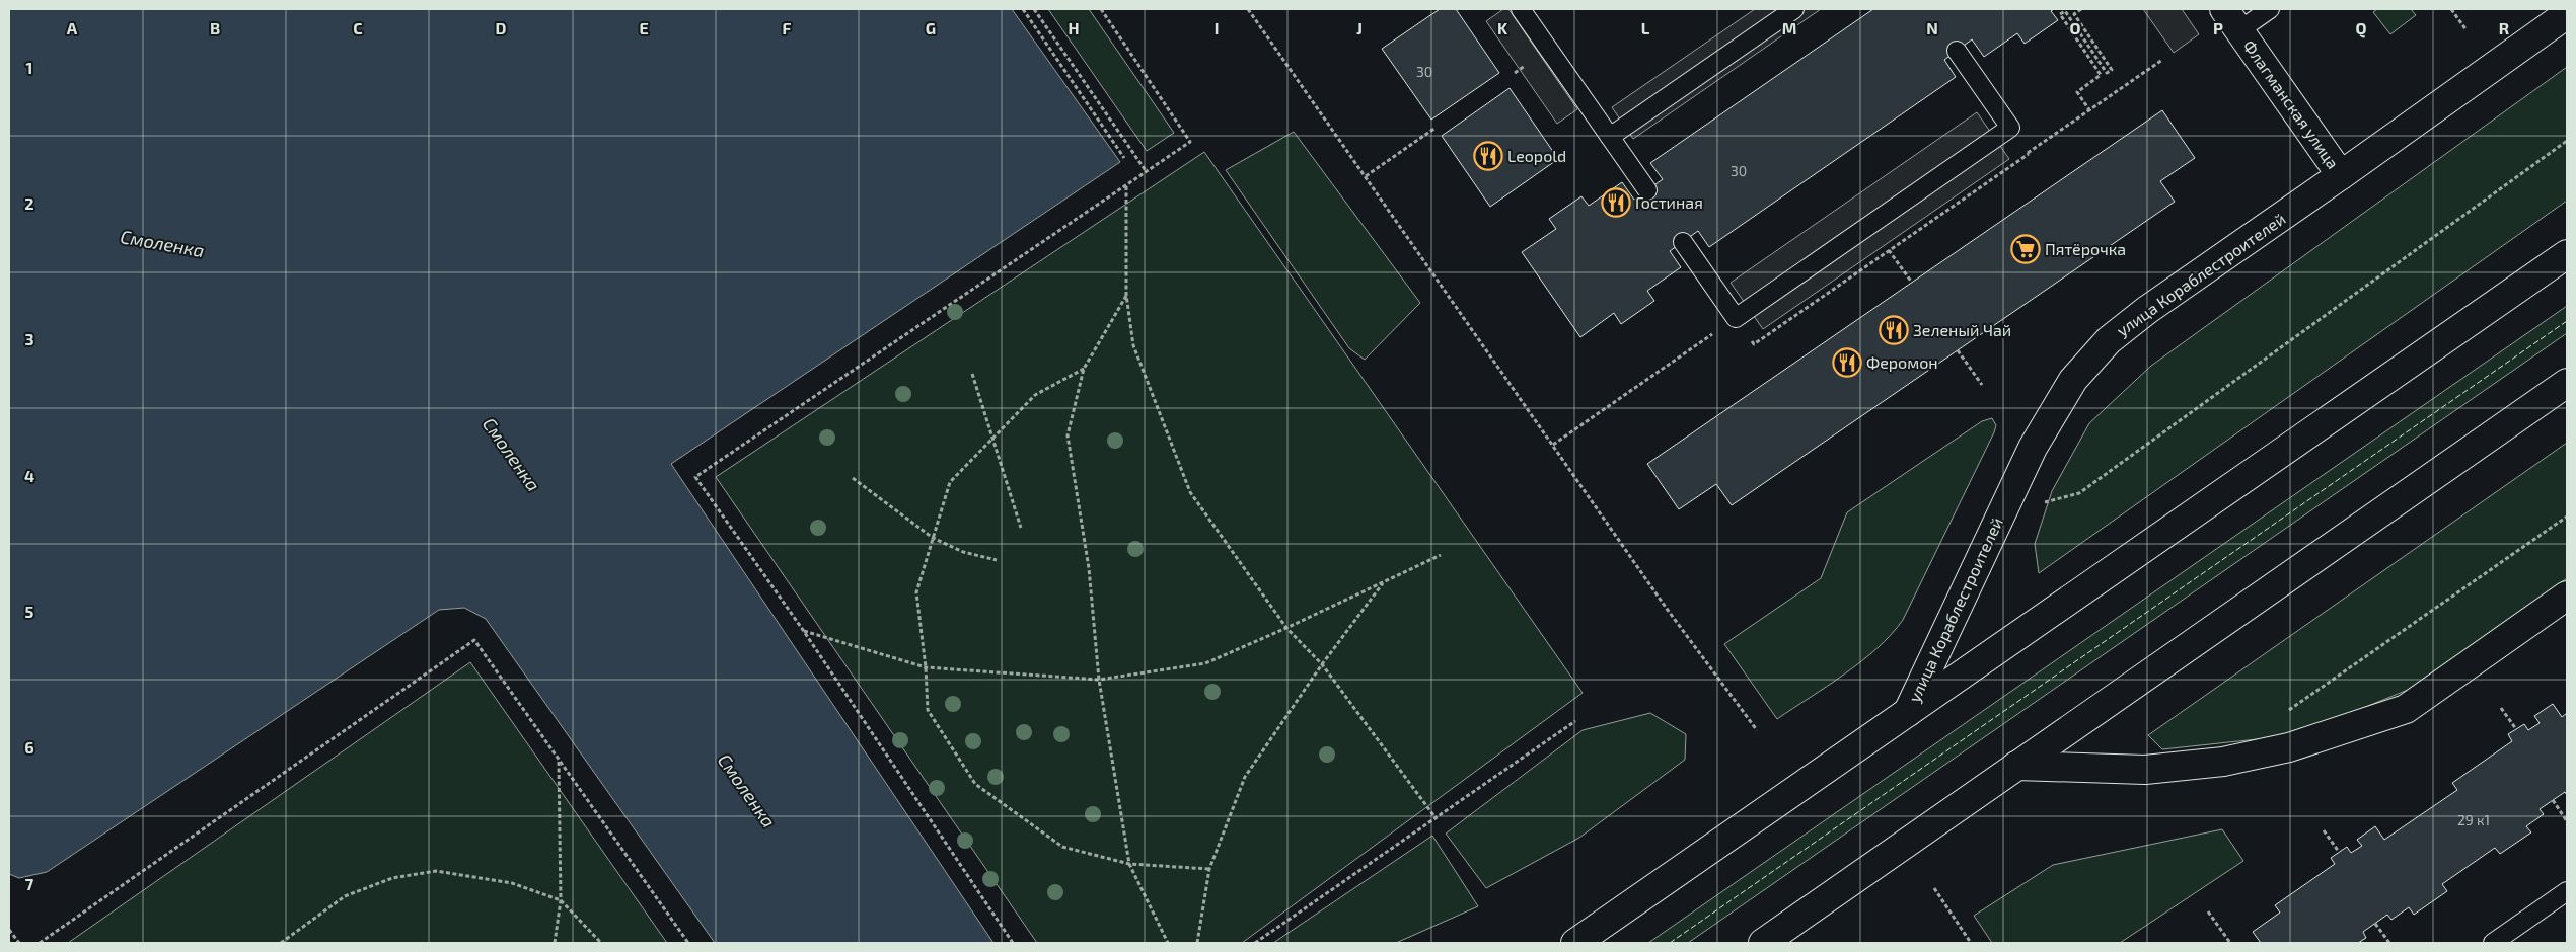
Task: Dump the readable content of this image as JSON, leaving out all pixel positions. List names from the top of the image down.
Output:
{
  "streets": {
    "main road": ["Флагманская улица", "улица Кораблестроителей"]
  },
  "crossings": [
    ["Флагманская улица", "улица Кораблестроителей"]
  ],
  "water": ["Смоленка"],
  "places": {
    "restaurant": [
      "Leopold",
      "Гостиная",
      "Зеленый Чай",
      "Феромон"
    ],
    "supermarket": ["Пятёрочка"]
  },
  "house_numbers": ["30", "30", "29 к1"],
  "grid": {
    "columns": [
      "A",
      "B",
      "C",
      "D",
      "E",
      "F",
      "G",
      "H",
      "I",
      "J",
      "K",
      "L",
      "M",
      "N",
      "O",
      "P",
      "Q",
      "R"
    ],
    "rows": [
      "1",
      "2",
      "3",
      "4",
      "5",
      "6",
      "7"
    ]
  }
}
